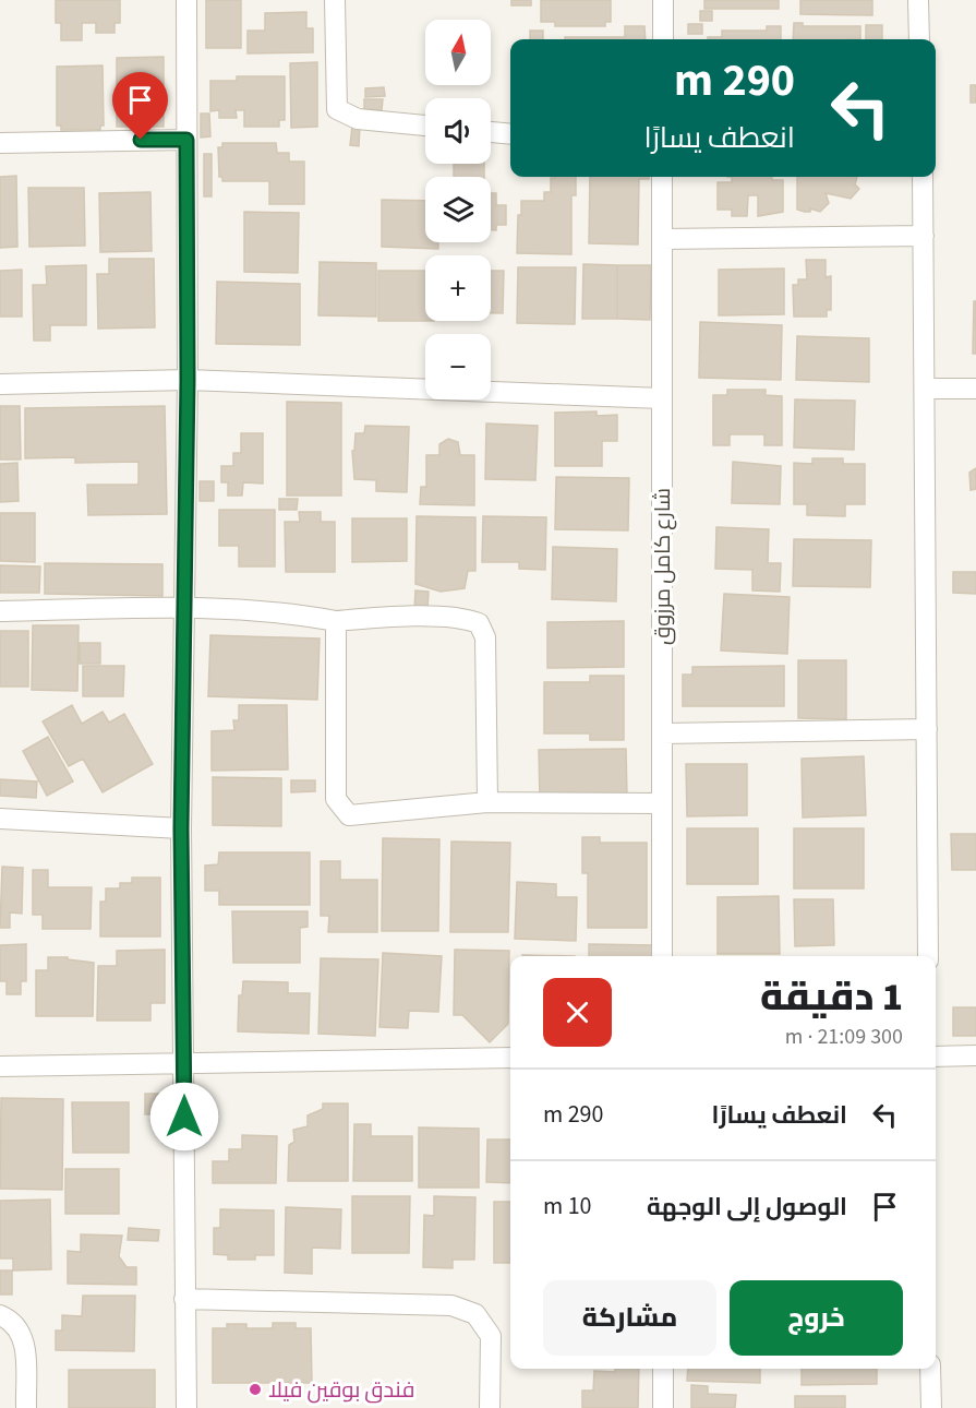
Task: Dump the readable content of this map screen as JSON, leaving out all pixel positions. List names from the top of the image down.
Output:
{
  "streets": {
    "street": ["شارع كامل مرزوق"]
  },
  "places": ["فندق بوقين فيلا"],
  "north": "top",
  "page": {
    "map_buttons": ["+", "−"],
    "turn": ["290 m", "انعطف يسارًا"],
    "heading": ["1 دقيقة", "300 m · 21:09"],
    "list": [
      {
        "name": "انعطف يسارًا",
        "value": "290 m"
      },
      {
        "name": "الوصول إلى الوجهة",
        "value": "10 m"
      }
    ],
    "buttons": ["خروج", "مشاركة"]
  }
}
